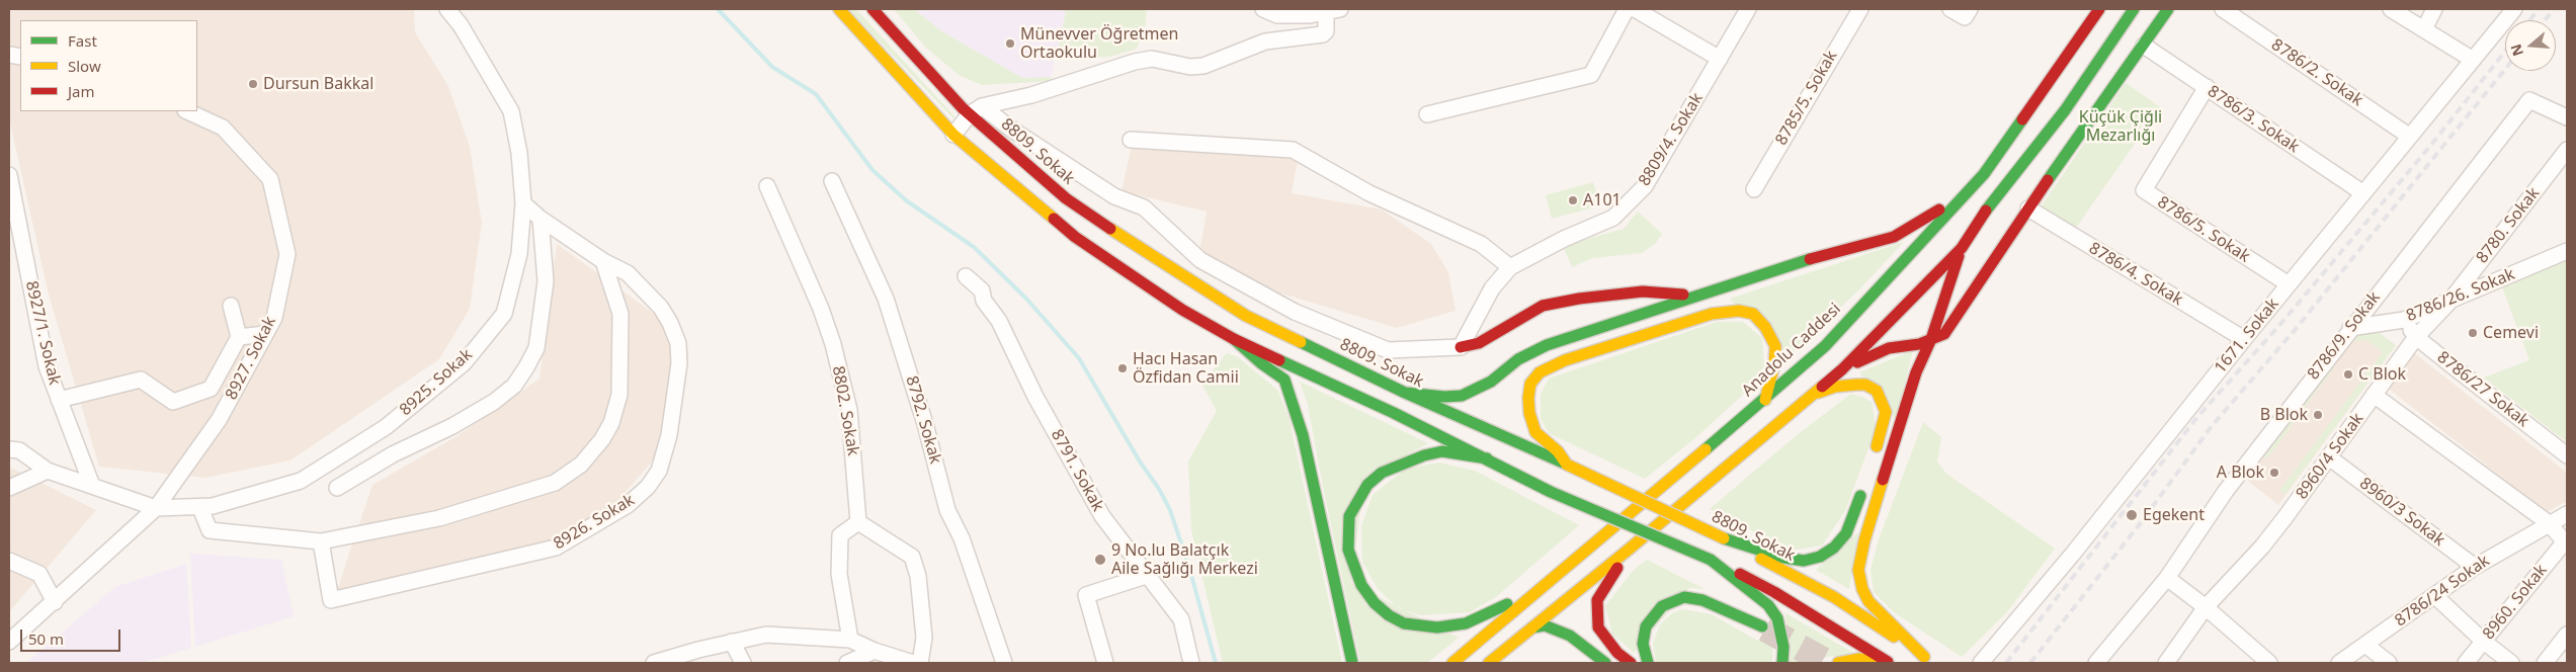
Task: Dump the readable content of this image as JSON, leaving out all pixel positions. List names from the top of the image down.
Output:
{
  "streets": {
    "main road": ["8809. Sokak", "Anadolu Caddesi"],
    "street": [
      "8786/2. Sokak",
      "8785/5. Sokak",
      "8786/3. Sokak",
      "8809/4. Sokak",
      "8780. Sokak",
      "8786/5. Sokak",
      "8786/4. Sokak",
      "8786/26. Sokak",
      "8927/1. Sokak",
      "1671. Sokak",
      "8786/9. Sokak",
      "8927. Sokak",
      "8925. Sokak",
      "8786/27 Sokak",
      "8802. Sokak",
      "8792. Sokak",
      "8960/4 Sokak",
      "8791. Sokak",
      "8960/3 Sokak",
      "8926. Sokak",
      "8786/24 Sokak",
      "8960. Sokak"
    ]
  },
  "crossings": [
    ["8786/2. Sokak", "1671. Sokak"],
    ["8786/3. Sokak", "8786/5. Sokak"],
    ["8786/3. Sokak", "1671. Sokak"],
    ["8780. Sokak", "8786/26. Sokak"],
    ["8780. Sokak", "8960/4 Sokak"],
    ["8786/5. Sokak", "1671. Sokak"],
    ["8786/4. Sokak", "1671. Sokak"],
    ["8786/26. Sokak", "8786/9. Sokak"],
    ["8786/26. Sokak", "8786/27 Sokak"],
    ["8786/26. Sokak", "8960/4 Sokak"],
    ["8925. Sokak", "8926. Sokak"],
    ["8786/27 Sokak", "8960/4 Sokak"],
    ["8960/4 Sokak", "8960/3 Sokak"],
    ["8960/3 Sokak", "8786/24 Sokak"]
  ],
  "parks": ["Küçük Çiğli Mezarlığı"],
  "places": [
    "Münevver Öğretmen Ortaokulu",
    "Dursun Bakkal",
    "A101",
    "Cemevi",
    "Hacı Hasan Özfidan Camii",
    "C Blok",
    "B Blok",
    "A Blok",
    "Egekent",
    "9 No.lu Balatçık Aile Sağlığı Merkezi"
  ],
  "legend": ["Fast", "Slow", "Jam"],
  "scale_bar": "50 m",
  "north": "left"
}
